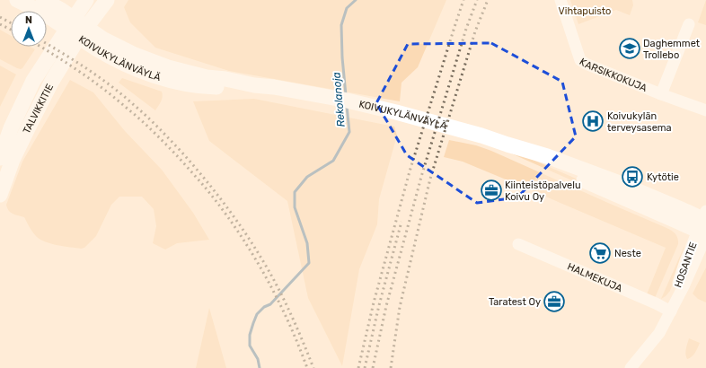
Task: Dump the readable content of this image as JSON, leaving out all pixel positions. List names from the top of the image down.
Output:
{
  "streets": {
    "main road": ["KOIVUKYLÄNVÄYLÄ", "TALVIKKITIE"],
    "street": ["KARSIKKOKUJA", "HOSANTIE", "HALMEKUJA"]
  },
  "crossings": [
    ["KOIVUKYLÄNVÄYLÄ", "TALVIKKITIE"],
    ["KOIVUKYLÄNVÄYLÄ", "HOSANTIE"],
    ["HOSANTIE", "HALMEKUJA"]
  ],
  "water": ["Rekolanoja"],
  "parks": ["Vihtapuisto"],
  "places": {
    "school or university": ["Daghemmet Trollebo"],
    "hospital": ["Koivukylän terveysasema"],
    "bus stop": ["Kytötie"],
    "office": ["Kiinteistöpalvelu Koivu Oy", "Taratest Oy"],
    "supermarket": ["Neste"]
  },
  "north": "top"
}
